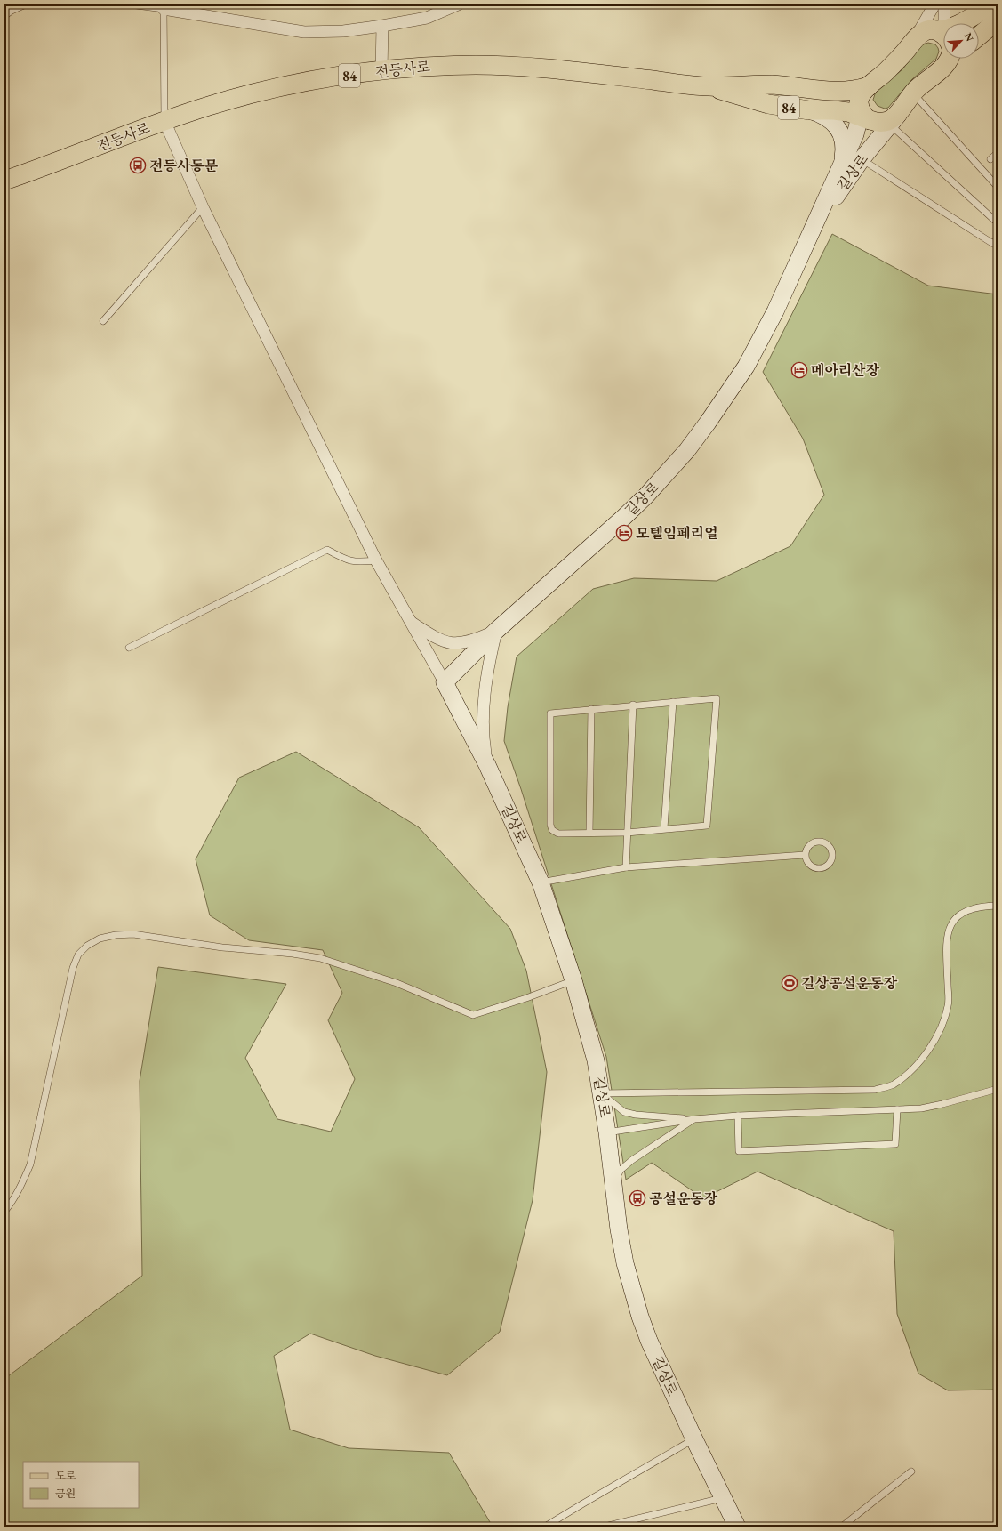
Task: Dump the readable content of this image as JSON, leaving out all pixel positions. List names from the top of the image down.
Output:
{
  "streets": {
    "main road": ["전등사로", "84"],
    "street": ["길상로"]
  },
  "crossings": [
    ["전등사로", "길상로"]
  ],
  "places": {
    "bus stop": ["전등사동문", "공설운동장"],
    "hotel": ["메아리산장", "모텔임페리얼"],
    "sports": ["길상공설운동장"]
  },
  "legend": ["도로", "공원"],
  "north": "top right"
}
